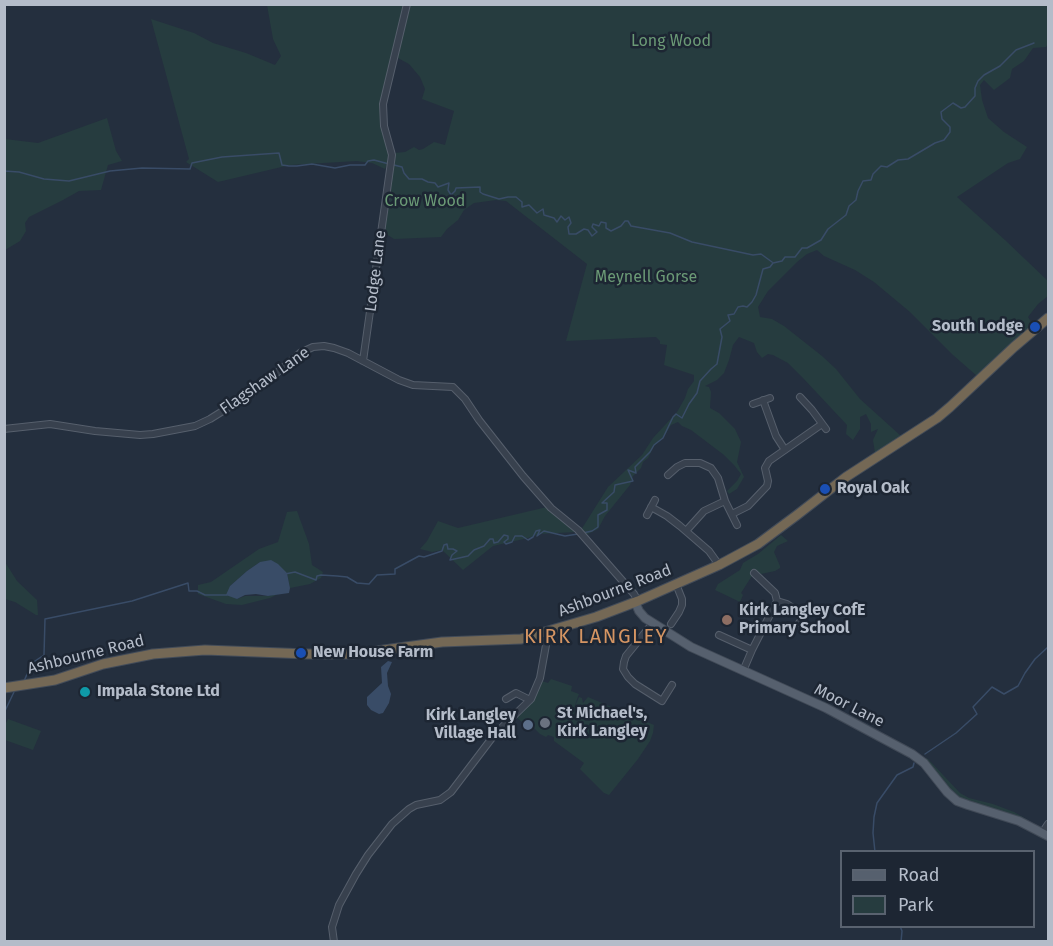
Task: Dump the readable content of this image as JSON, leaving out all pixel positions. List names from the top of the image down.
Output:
{
  "streets": {
    "highway": ["Ashbourne Road"],
    "main road": ["Moor Lane"],
    "street": ["Lodge Lane", "Flagshaw Lane"]
  },
  "crossings": [
    ["Lodge Lane", "Flagshaw Lane"],
    ["Flagshaw Lane", "Ashbourne Road"],
    ["Flagshaw Lane", "Moor Lane"],
    ["Ashbourne Road", "Moor Lane"]
  ],
  "districts": ["KIRK LANGLEY"],
  "parks": ["Long Wood", "Crow Wood", "Meynell Gorse"],
  "places": [
    "South Lodge",
    "Royal Oak",
    "Kirk Langley CofE Primary School",
    "New House Farm",
    "Impala Stone Ltd",
    "St Michael's, Kirk Langley",
    "Kirk Langley Village Hall"
  ],
  "legend": ["Road", "Park"]
}
